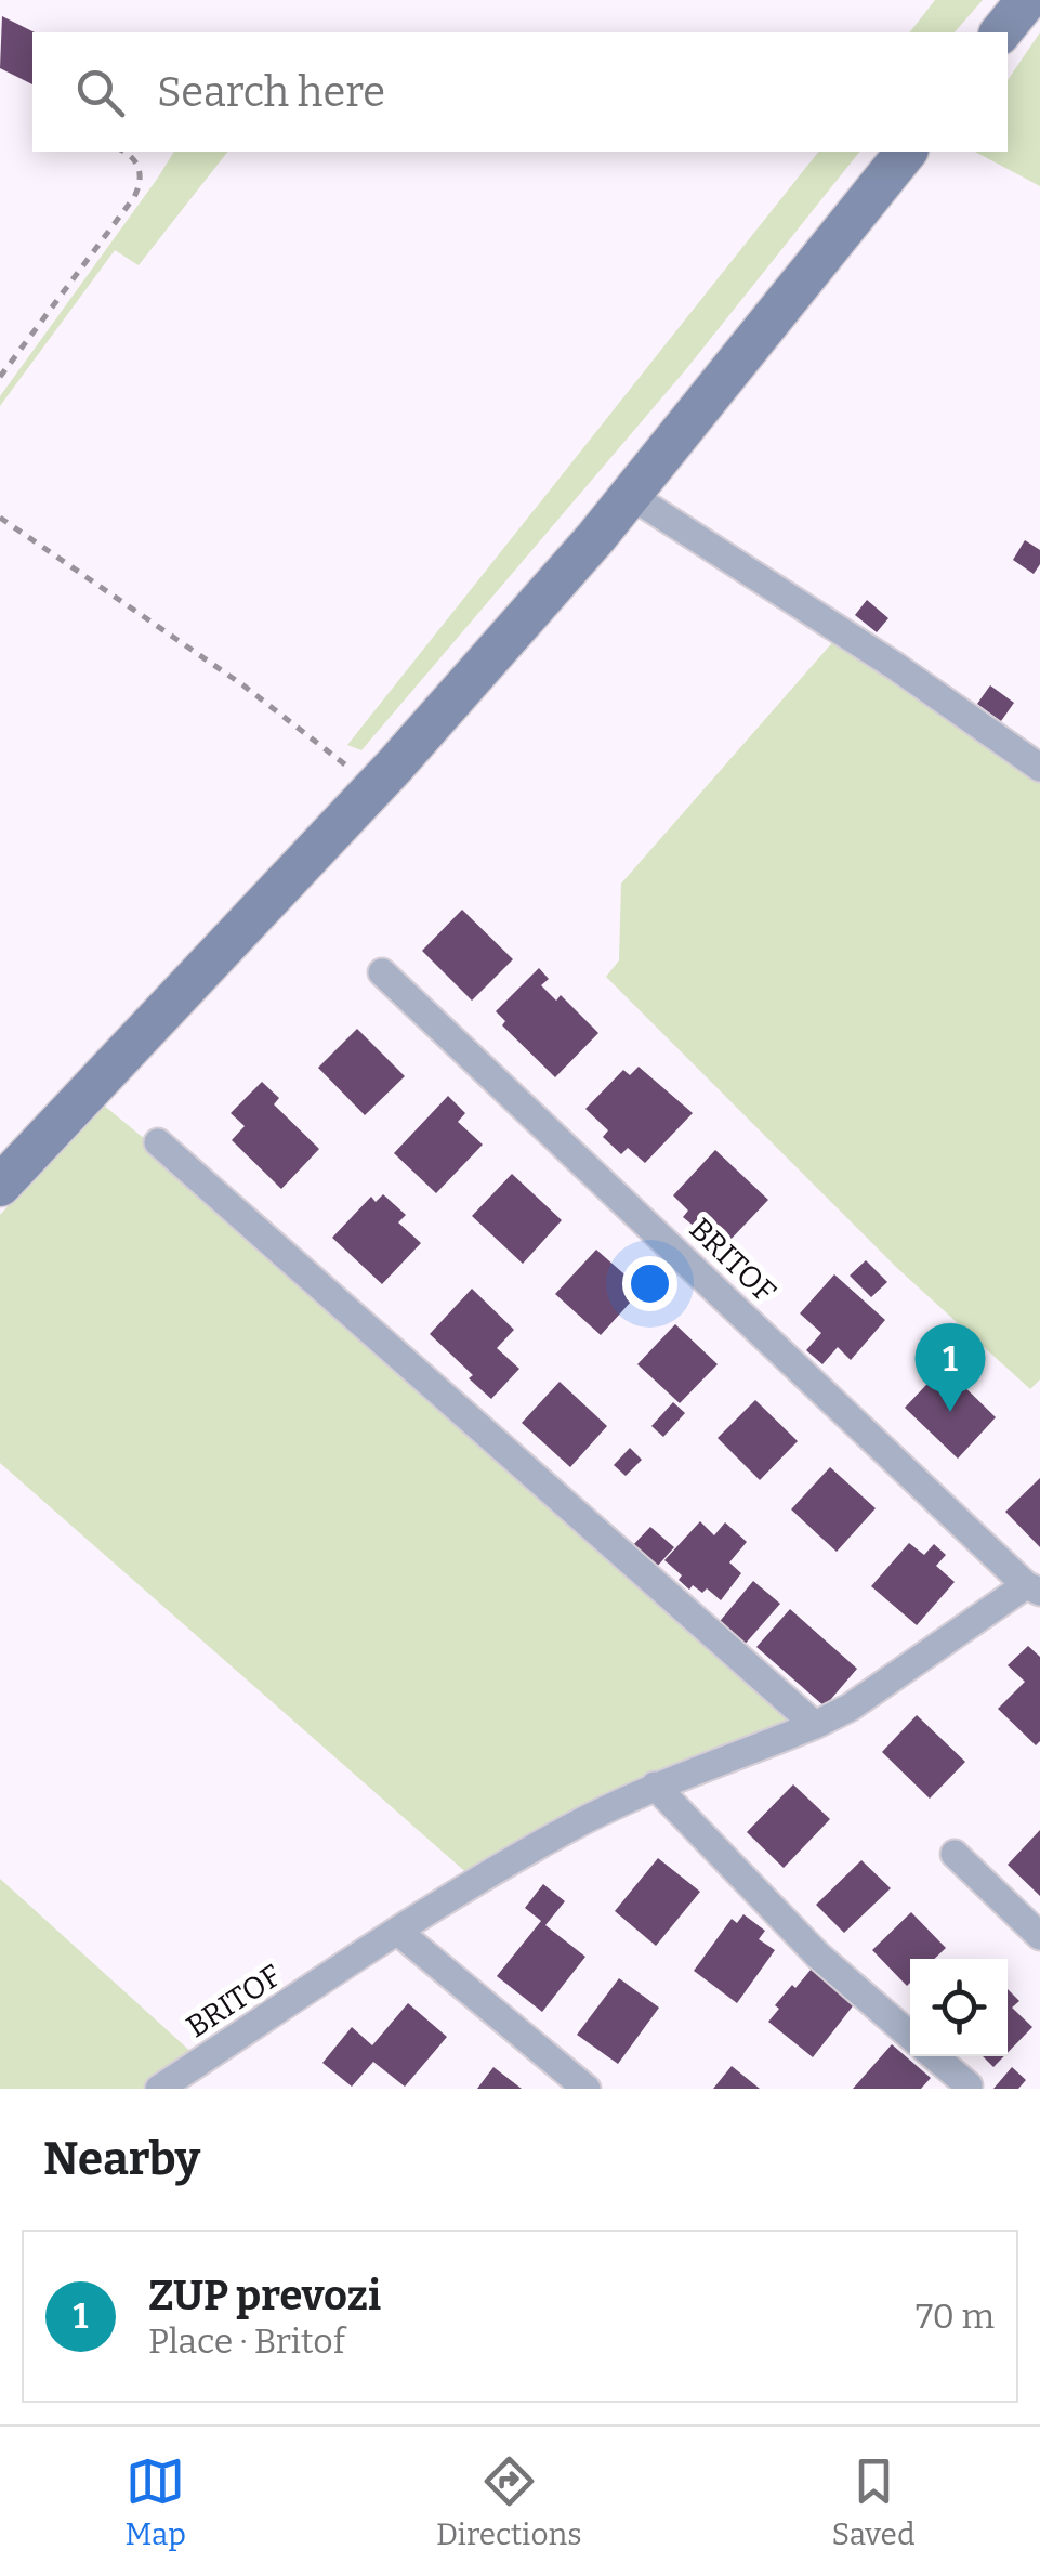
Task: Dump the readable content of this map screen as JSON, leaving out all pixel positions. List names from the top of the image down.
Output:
{
  "streets": {
    "street": ["BRITOF"]
  },
  "page": {
    "search": "Search here",
    "pins": "1",
    "heading": "Nearby",
    "list": [
      {
        "mark": "1",
        "name": "ZUP prevozi",
        "note": "Place · Britof",
        "value": "70 m"
      }
    ],
    "nav": ["Map", "Directions", "Saved"]
  }
}
